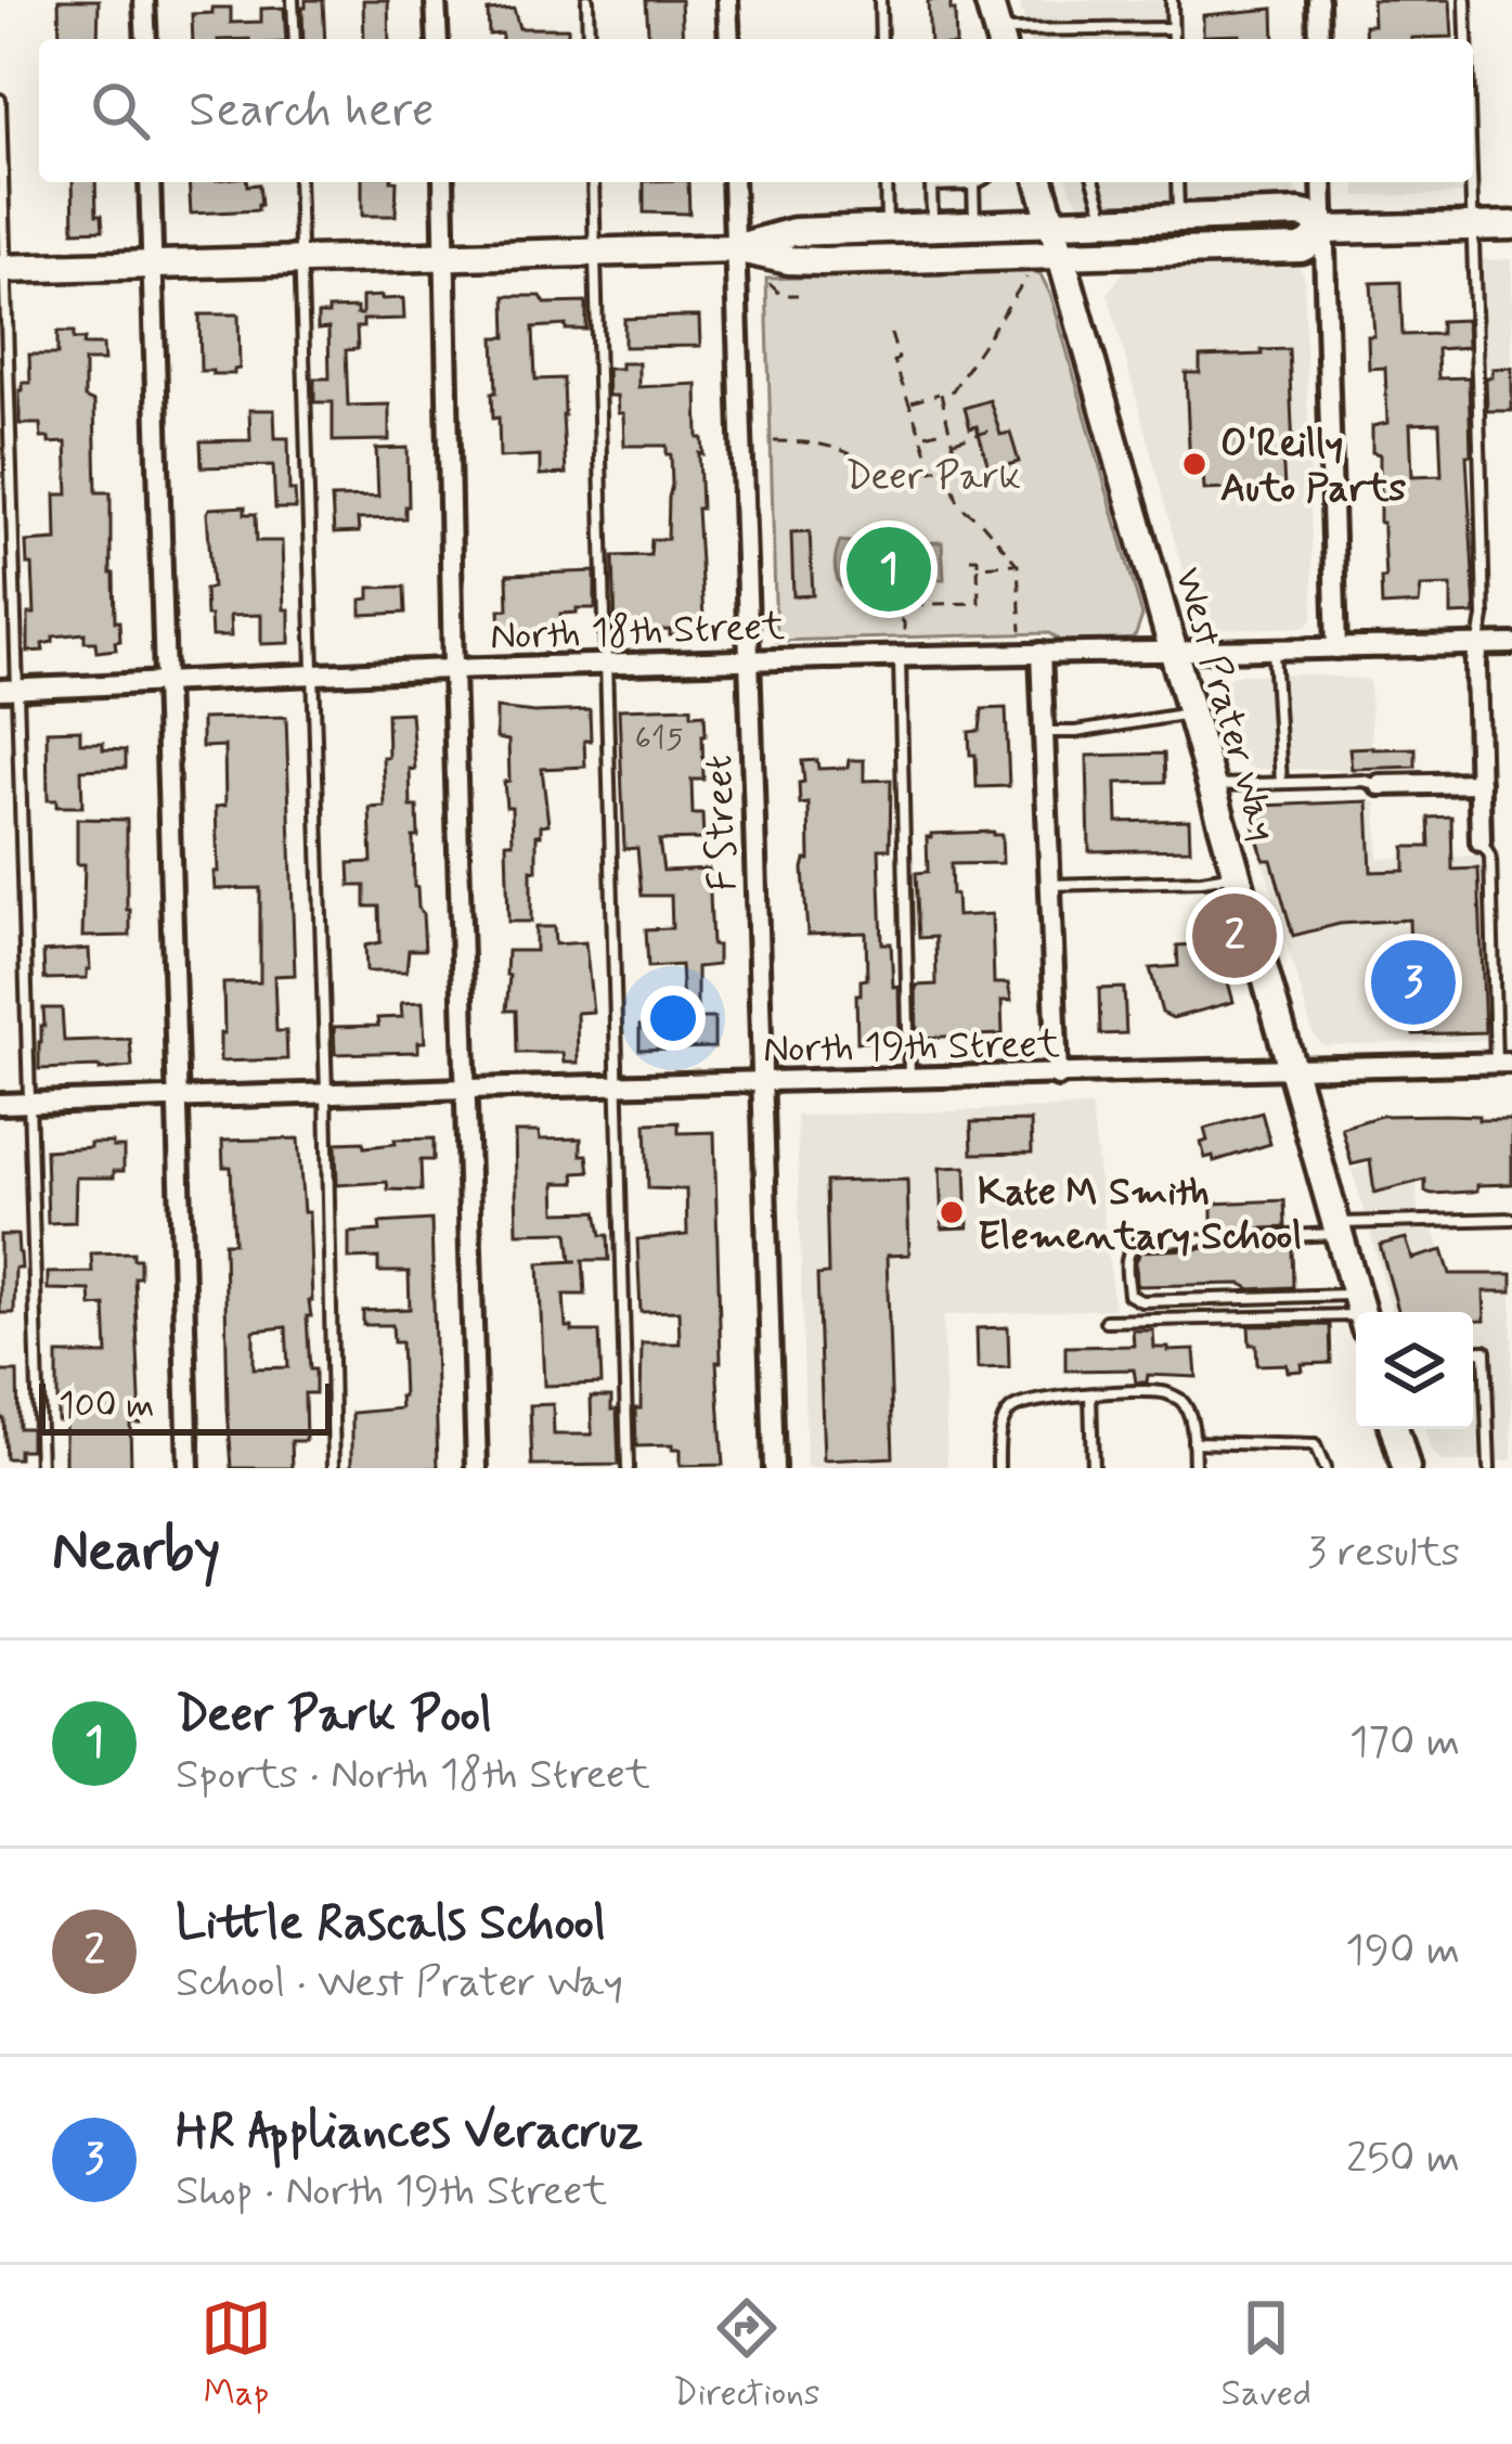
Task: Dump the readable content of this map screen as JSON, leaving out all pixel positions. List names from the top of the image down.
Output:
{
  "streets": {
    "main road": ["West Prater Way"],
    "street": ["North 18th Street", "F Street", "North 19th Street"]
  },
  "crossings": [
    ["North 18th Street", "West Prater Way"],
    ["North 18th Street", "F Street"],
    ["West Prater Way", "North 19th Street"],
    ["F Street", "North 19th Street"]
  ],
  "parks": ["Deer Park"],
  "places": ["O'Reilly Auto Parts", "Kate M Smith Elementary School"],
  "house_numbers": ["615"],
  "scale_bar": "100 m",
  "page": {
    "search": "Search here",
    "pins": ["1", "2", "3"],
    "scale": "100 m",
    "heading": ["Nearby", "3 results"],
    "list": [
      {
        "mark": "1",
        "name": "Deer Park Pool",
        "note": "Sports · North 18th Street",
        "value": "170 m"
      },
      {
        "mark": "2",
        "name": "Little Rascals School",
        "note": "School · West Prater Way",
        "value": "190 m"
      },
      {
        "mark": "3",
        "name": "HR Appliances Veracruz",
        "note": "Shop · North 19th Street",
        "value": "250 m"
      }
    ],
    "nav": ["Map", "Directions", "Saved"]
  }
}
